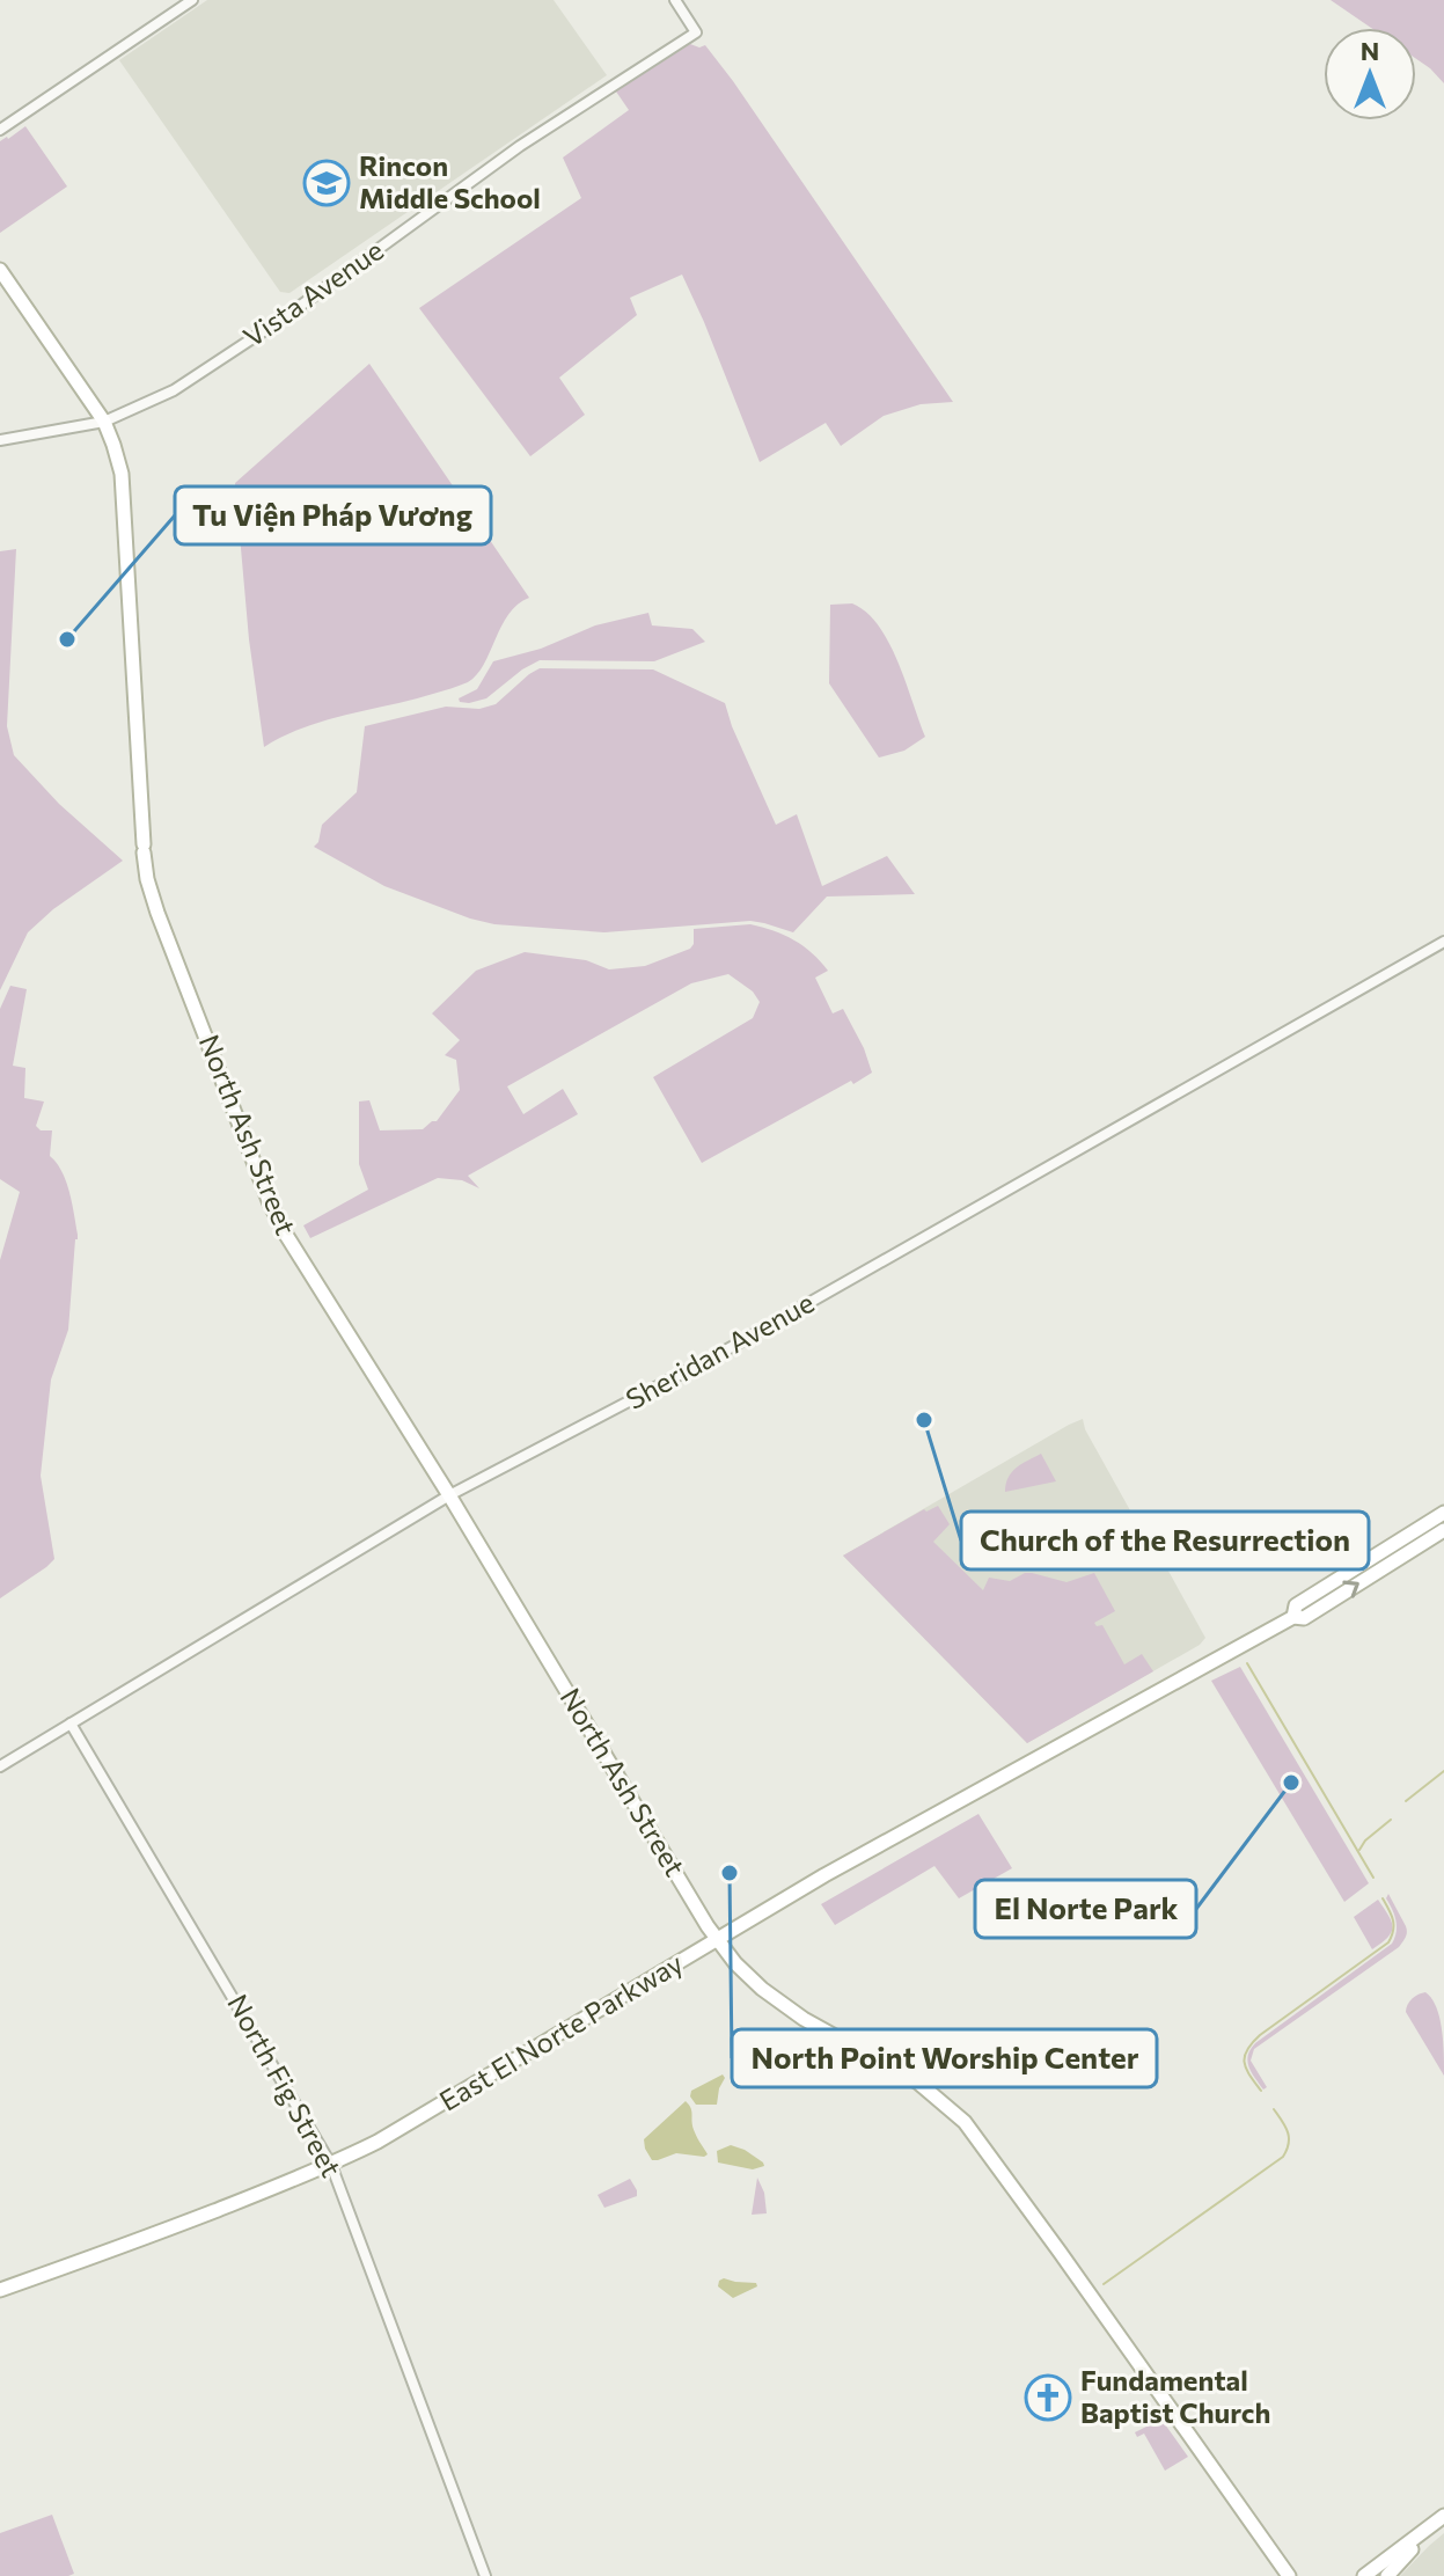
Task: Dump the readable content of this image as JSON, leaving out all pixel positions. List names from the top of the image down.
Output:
{
  "streets": {
    "main road": ["North Ash Street", "East El Norte Parkway"],
    "street": ["Vista Avenue", "Sheridan Avenue", "North Fig Street"]
  },
  "crossings": [
    ["Vista Avenue", "North Ash Street"],
    ["North Ash Street", "Sheridan Avenue"],
    ["North Ash Street", "East El Norte Parkway"],
    ["Sheridan Avenue", "North Fig Street"],
    ["East El Norte Parkway", "North Fig Street"]
  ],
  "places": {
    "school or university": ["Rincon Middle School"],
    "other": [
      "Tu Viện Pháp Vương",
      "Church of the Resurrection",
      "El Norte Park",
      "North Point Worship Center"
    ],
    "church": ["Fundamental Baptist Church"]
  },
  "north": "top"
}
